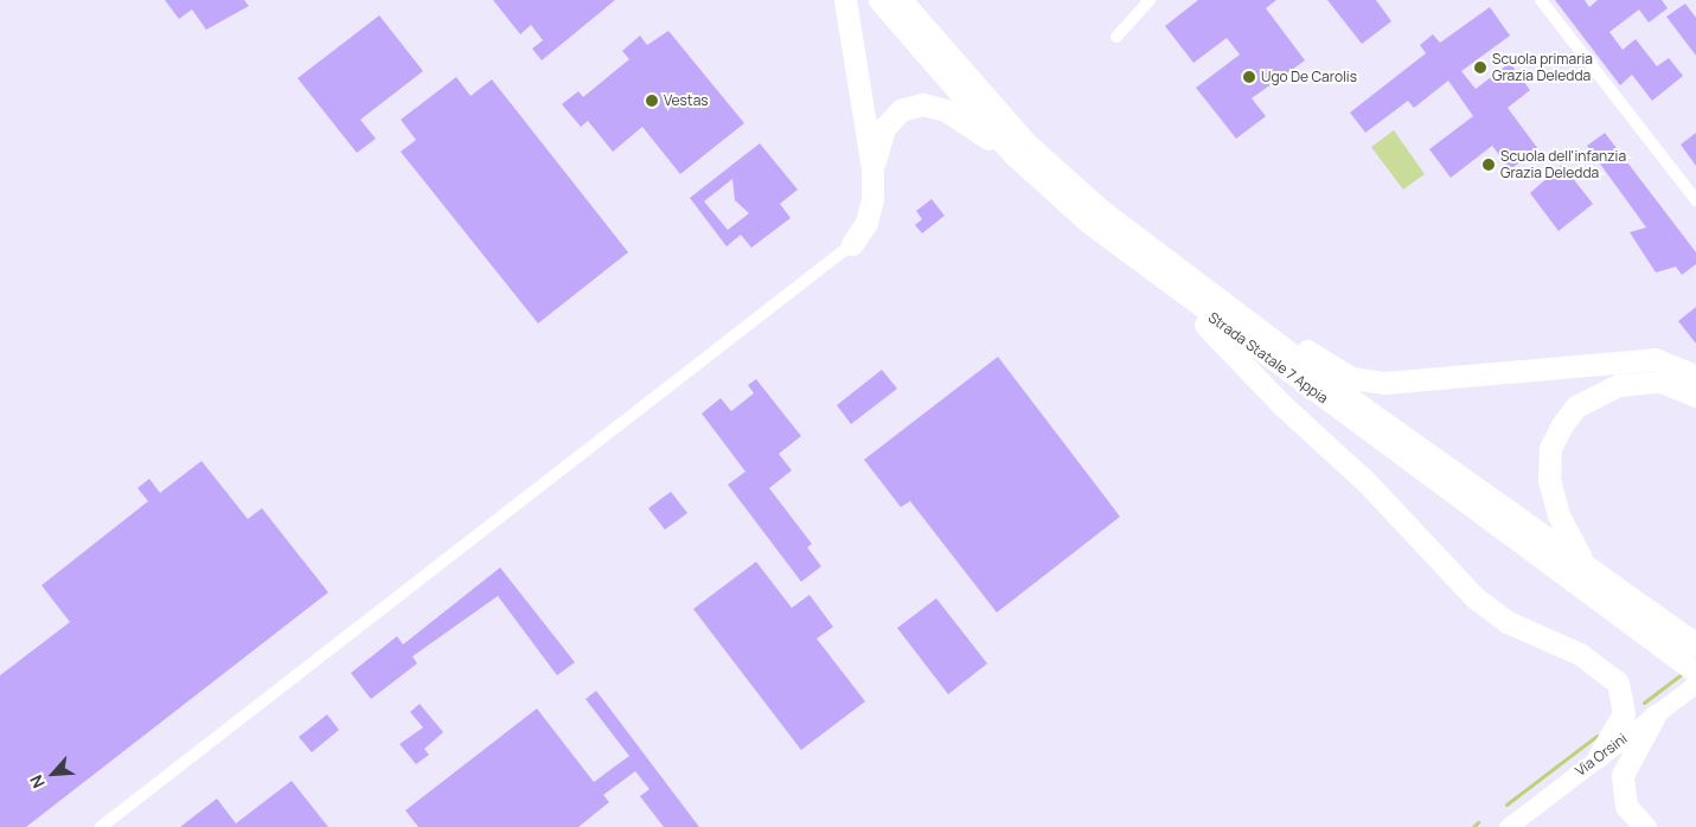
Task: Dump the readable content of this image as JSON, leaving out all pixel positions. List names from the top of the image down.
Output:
{
  "streets": {
    "highway": ["Strada Statale 7 Appia"],
    "main road": ["Via Orsini"]
  },
  "places": [
    "Scuola primaria Grazia Deledda",
    "Ugo De Carolis",
    "Vestas",
    "Scuola dell'infanzia Grazia Deledda"
  ],
  "north": "bottom left"
}
